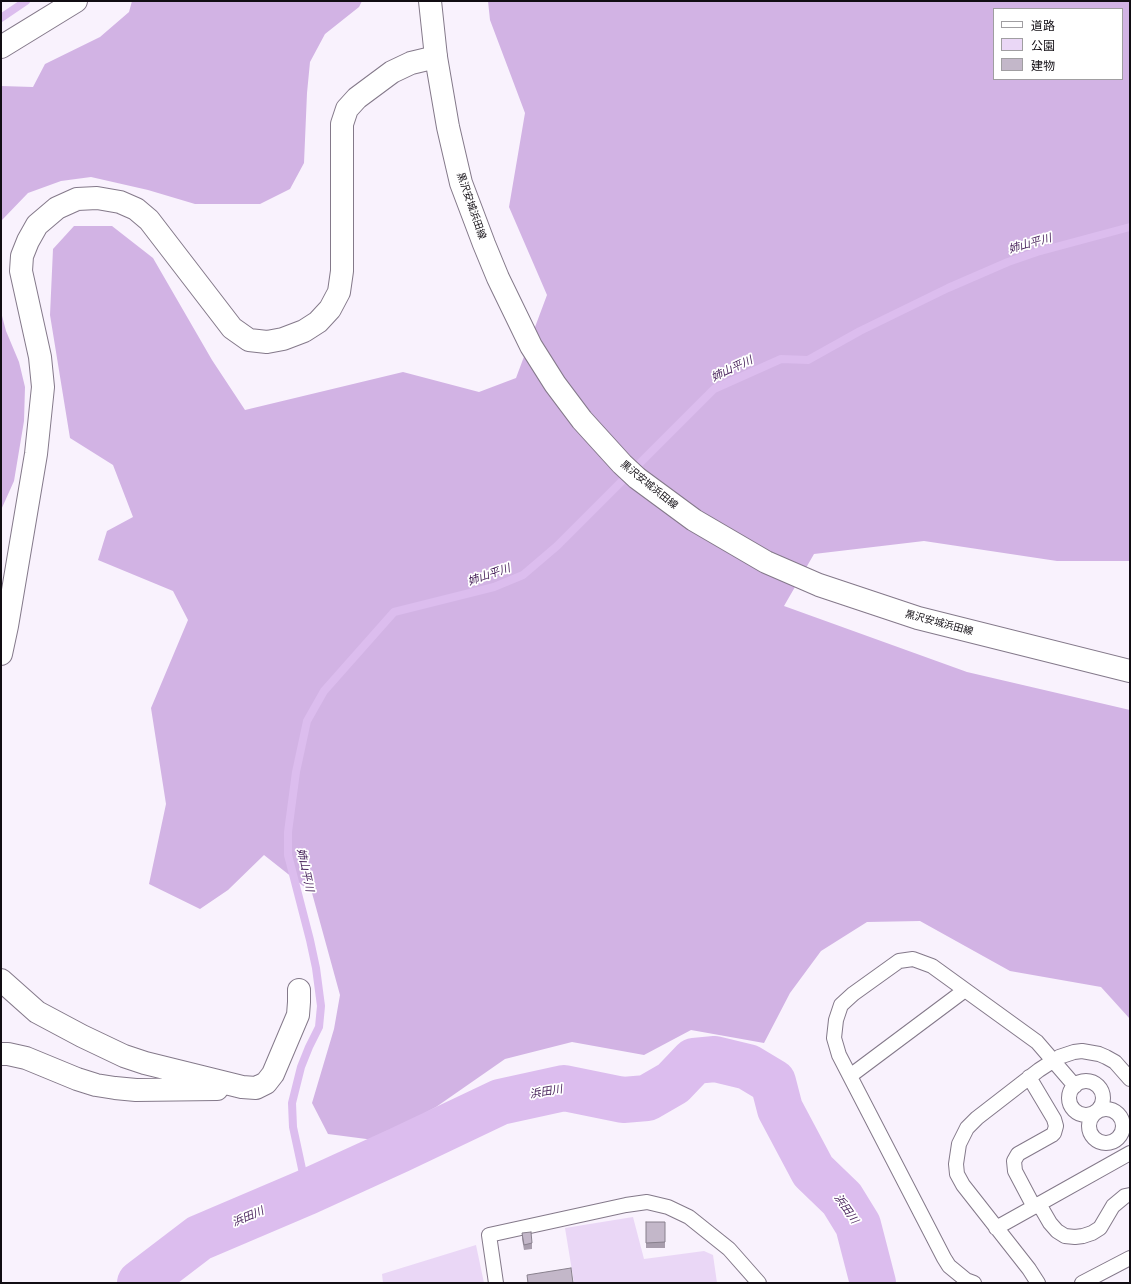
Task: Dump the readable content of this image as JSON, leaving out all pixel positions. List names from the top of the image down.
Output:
{
  "streets": {
    "street": ["黒沢安城浜田線"]
  },
  "water": ["姉山平川", "浜田川"],
  "legend": ["道路", "公園", "建物"]
}
